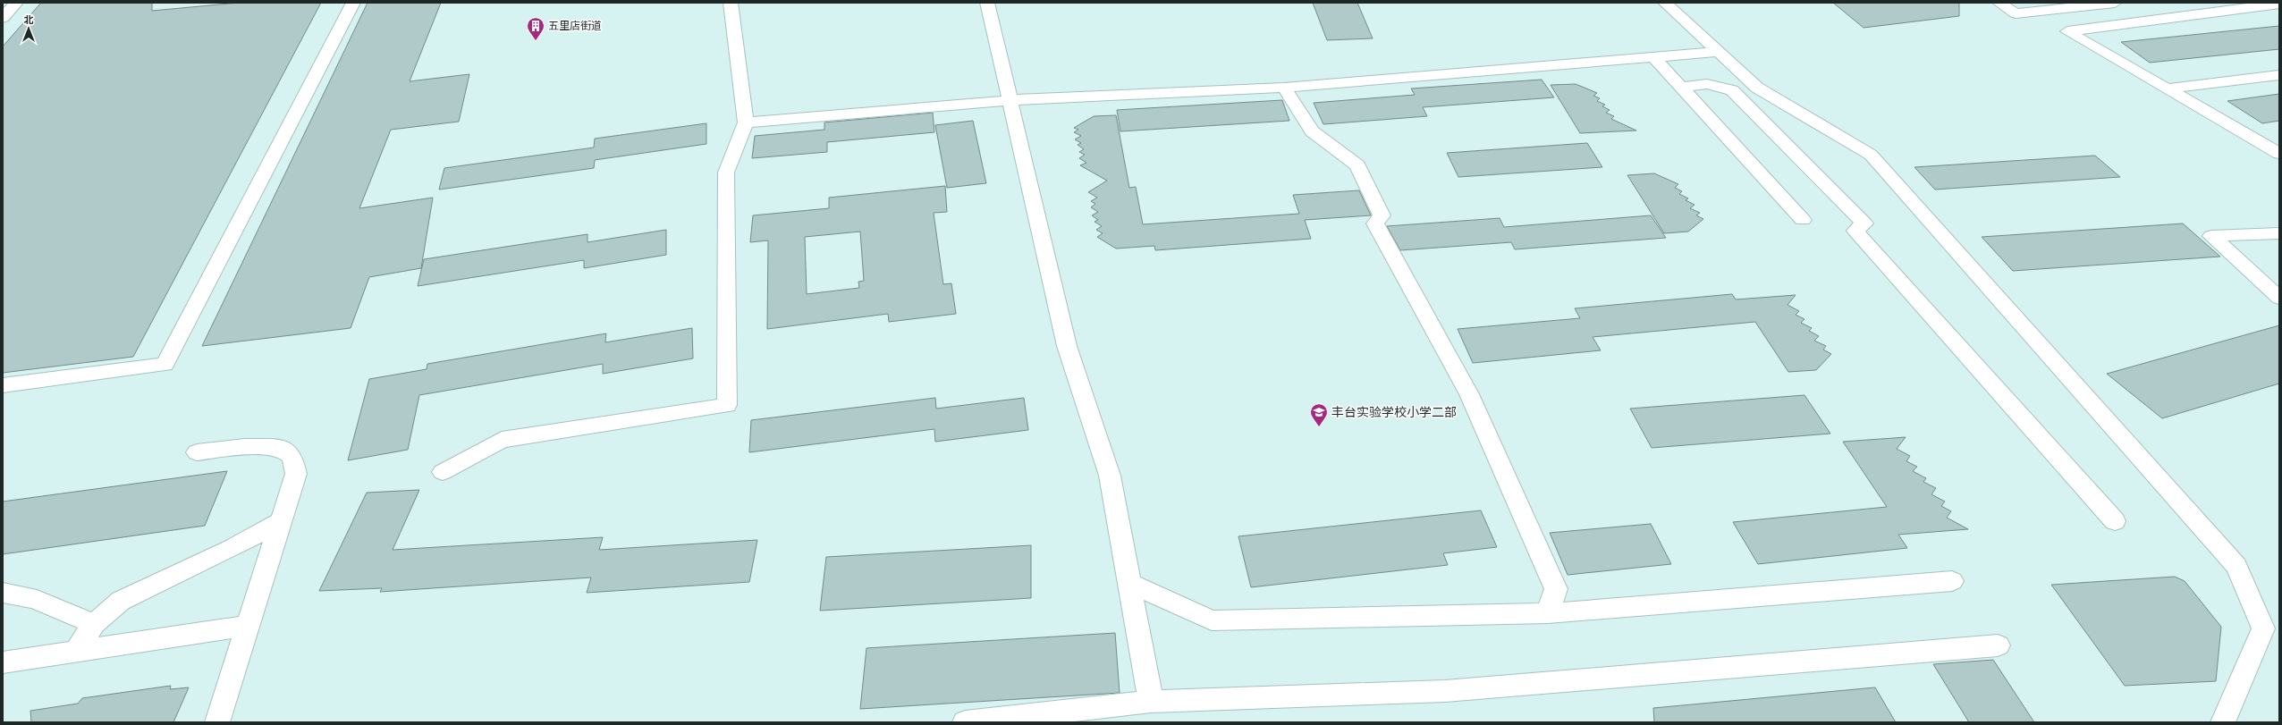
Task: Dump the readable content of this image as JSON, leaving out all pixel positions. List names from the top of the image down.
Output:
{
  "places": {
    "building": ["五里店街道"],
    "school or university": ["丰台实验学校小学二部"]
  },
  "north": "top"
}
